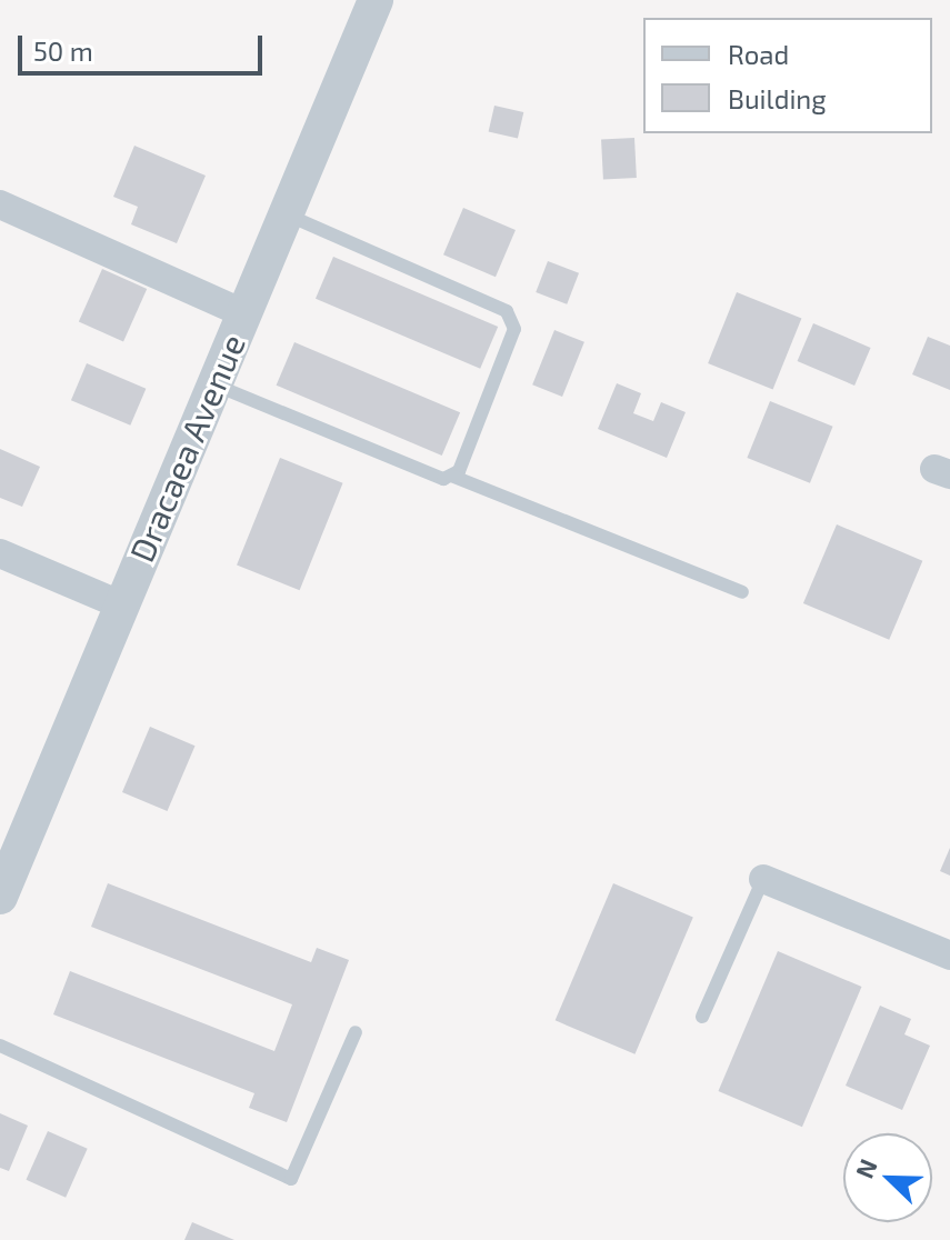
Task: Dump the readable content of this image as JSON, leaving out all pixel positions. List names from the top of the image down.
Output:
{
  "streets": {
    "street": ["Dracaea Avenue"]
  },
  "legend": ["Road", "Building"],
  "scale_bar": "50 m",
  "north": "top left"
}
